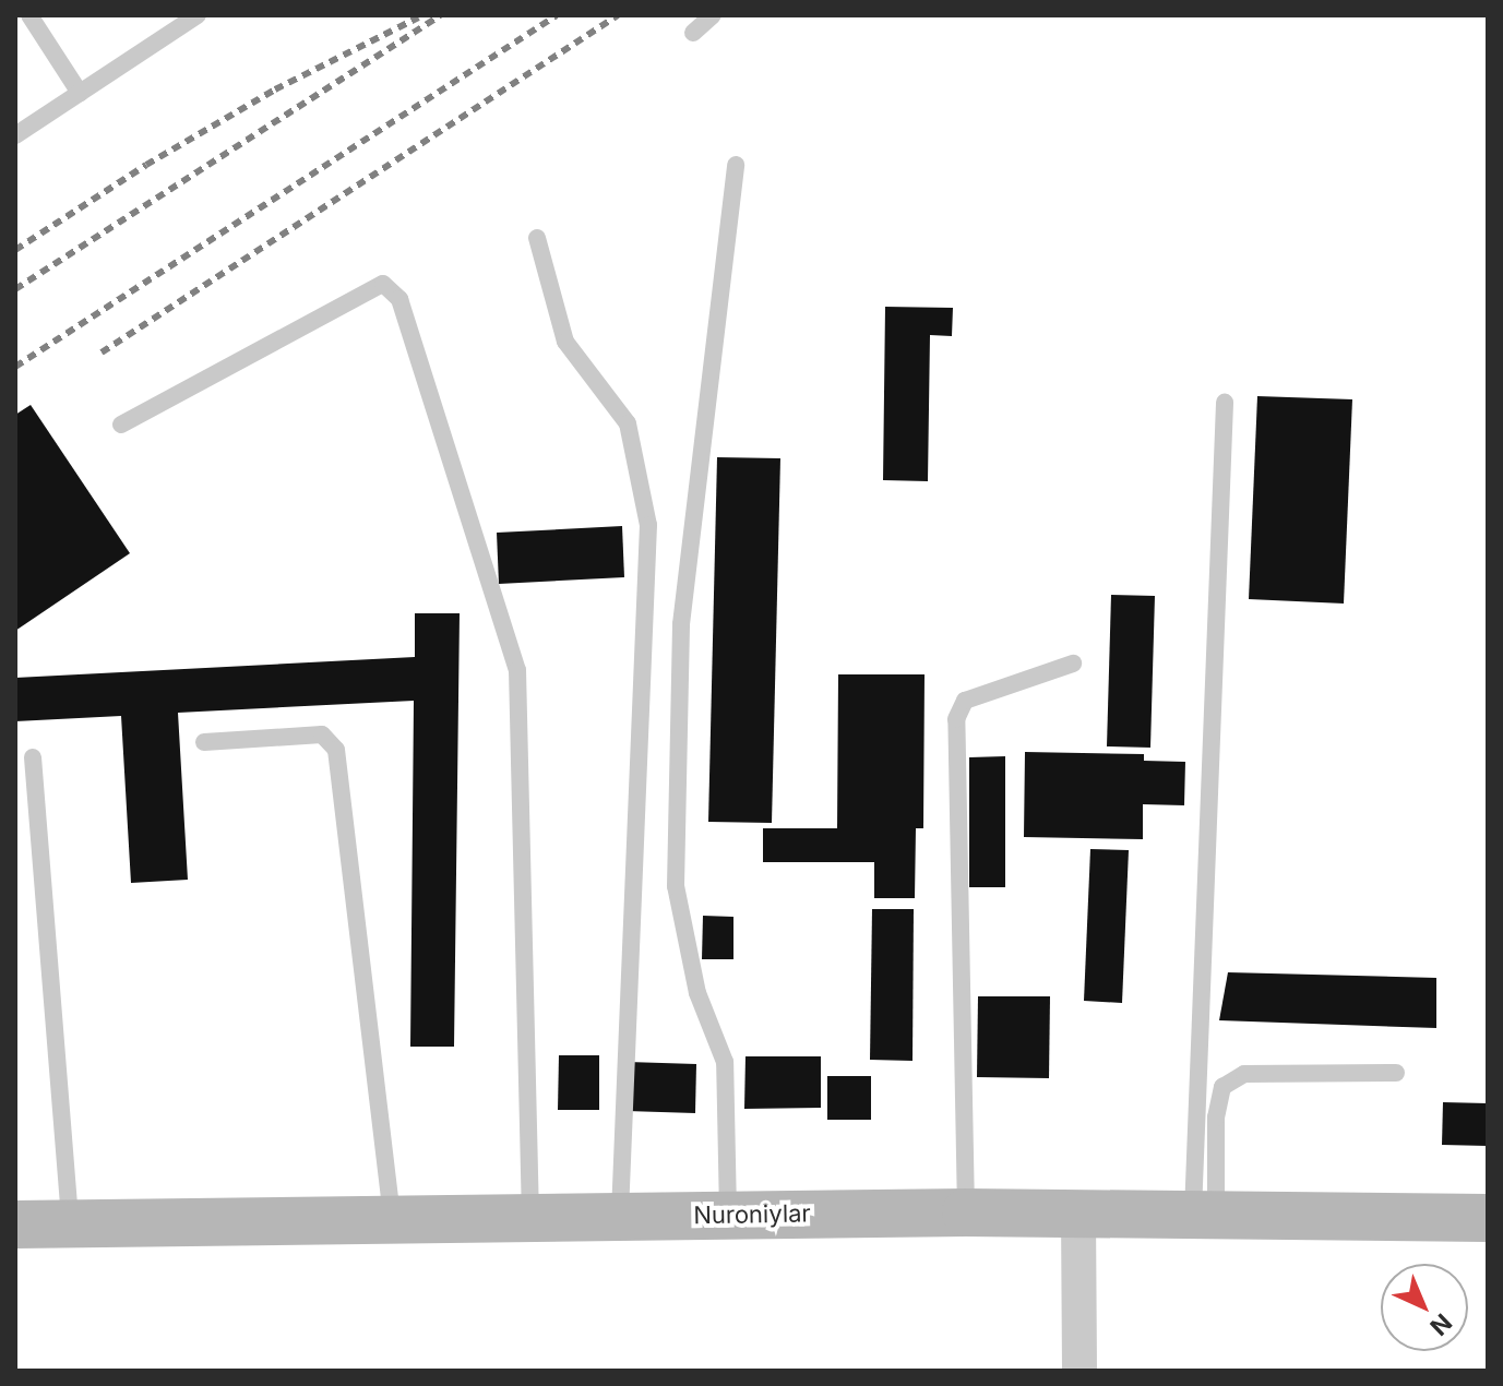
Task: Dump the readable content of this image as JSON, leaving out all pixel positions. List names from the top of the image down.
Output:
{
  "streets": {
    "main road": ["Nuroniylar"]
  },
  "north": "bottom right"
}
